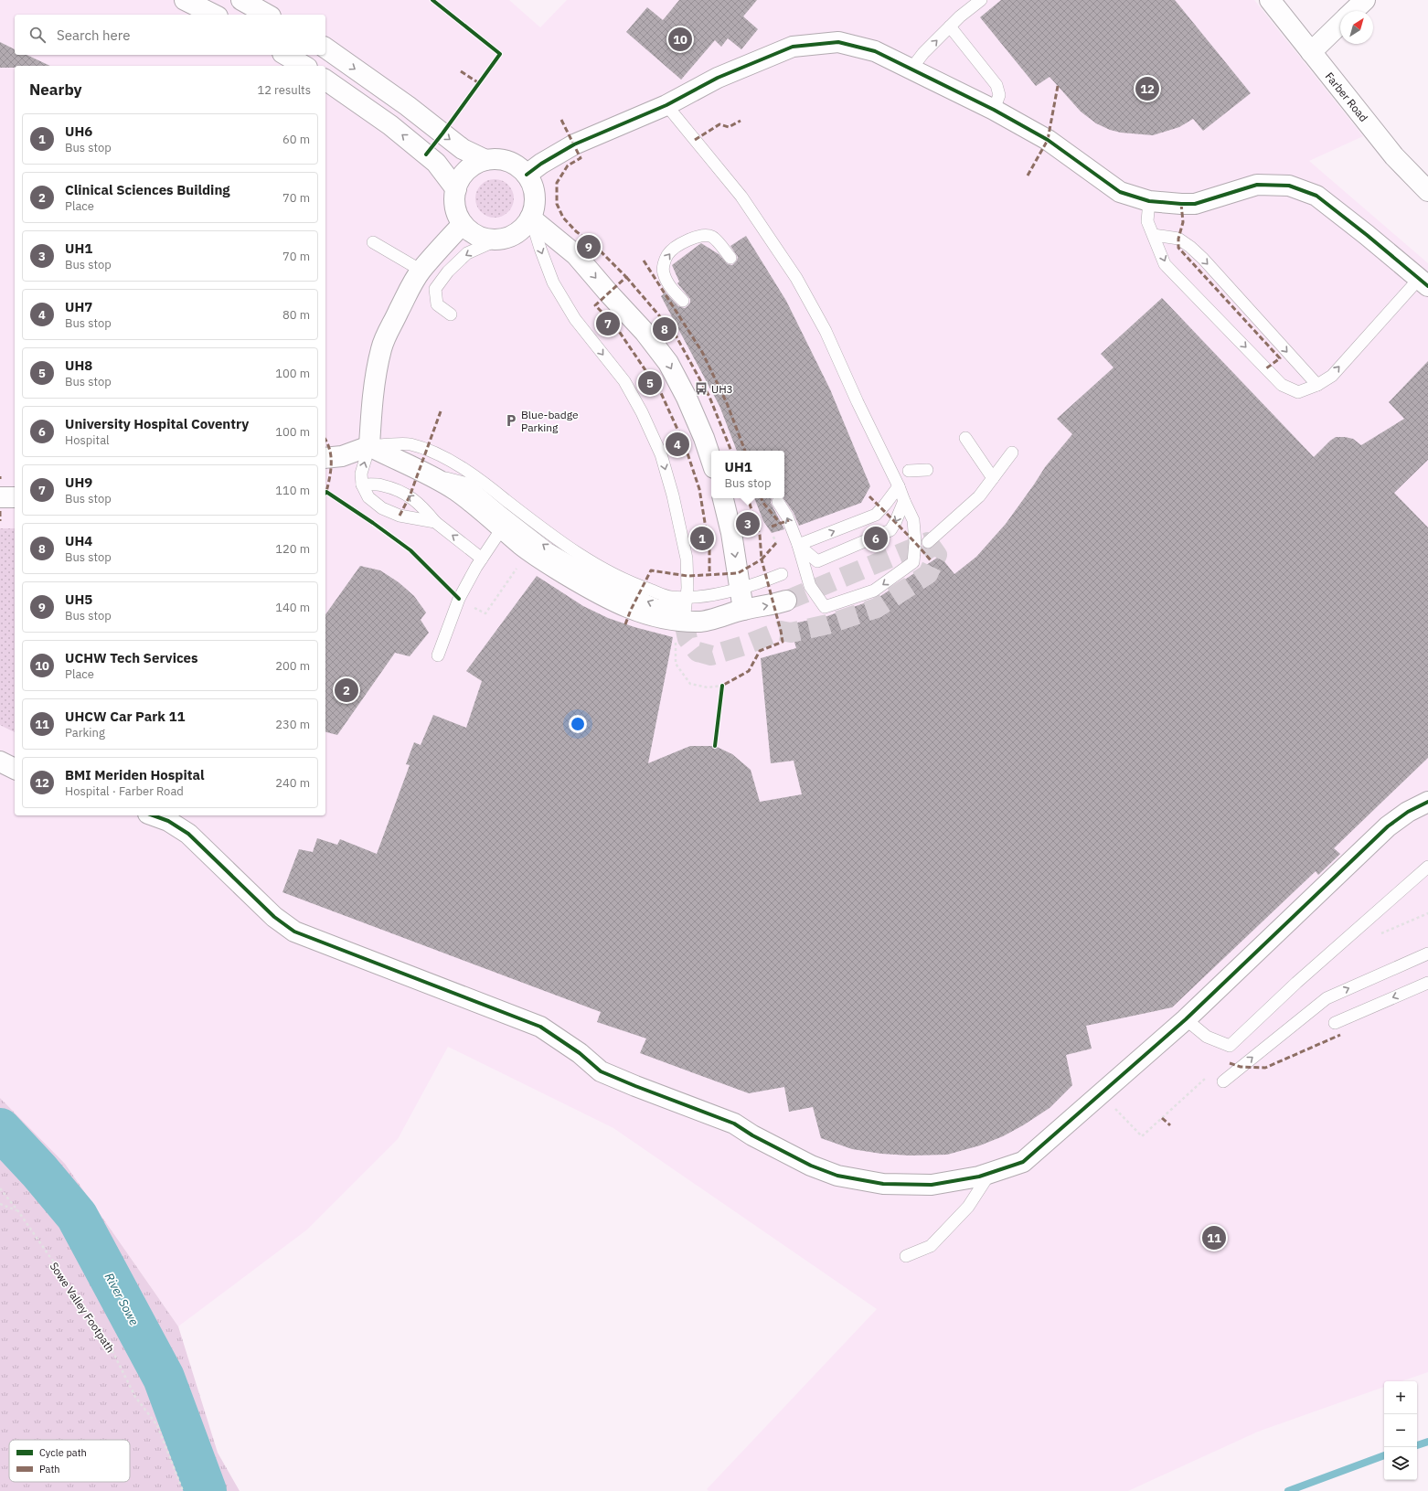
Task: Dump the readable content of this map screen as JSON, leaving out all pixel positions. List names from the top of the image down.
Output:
{
  "streets": {
    "street": ["Farber Road"],
    "path": ["Sowe Valley Footpath"]
  },
  "water": ["River Sowe"],
  "places": {
    "bus stop": ["UH3"],
    "parking": ["Blue-badge Parking"]
  },
  "legend": ["Cycle path", "Path"],
  "north": "top right",
  "page": {
    "search": "Search here",
    "pins": [
      "10",
      "12",
      "9",
      "7",
      "8",
      "5",
      "4",
      "3",
      "1",
      "6",
      "2",
      "11"
    ],
    "heading": ["Nearby", "12 results"],
    "list": [
      {
        "mark": "1",
        "name": "UH6",
        "note": "Bus stop",
        "value": "60 m"
      },
      {
        "mark": "2",
        "name": "Clinical Sciences Building",
        "note": "Place",
        "value": "70 m"
      },
      {
        "mark": "3",
        "name": "UH1",
        "note": "Bus stop",
        "value": "70 m"
      },
      {
        "mark": "4",
        "name": "UH7",
        "note": "Bus stop",
        "value": "80 m"
      },
      {
        "mark": "5",
        "name": "UH8",
        "note": "Bus stop",
        "value": "100 m"
      },
      {
        "mark": "6",
        "name": "University Hospital Coventry",
        "note": "Hospital",
        "value": "100 m"
      },
      {
        "mark": "7",
        "name": "UH9",
        "note": "Bus stop",
        "value": "110 m"
      },
      {
        "mark": "8",
        "name": "UH4",
        "note": "Bus stop",
        "value": "120 m"
      },
      {
        "mark": "9",
        "name": "UH5",
        "note": "Bus stop",
        "value": "140 m"
      },
      {
        "mark": "10",
        "name": "UCHW Tech Services",
        "note": "Place",
        "value": "200 m"
      },
      {
        "mark": "11",
        "name": "UHCW Car Park 11",
        "note": "Parking",
        "value": "230 m"
      },
      {
        "mark": "12",
        "name": "BMI Meriden Hospital",
        "note": "Hospital · Farber Road",
        "value": "240 m"
      }
    ],
    "popup": ["UH1", "Bus stop"],
    "map_buttons": ["+", "−"]
  }
}
